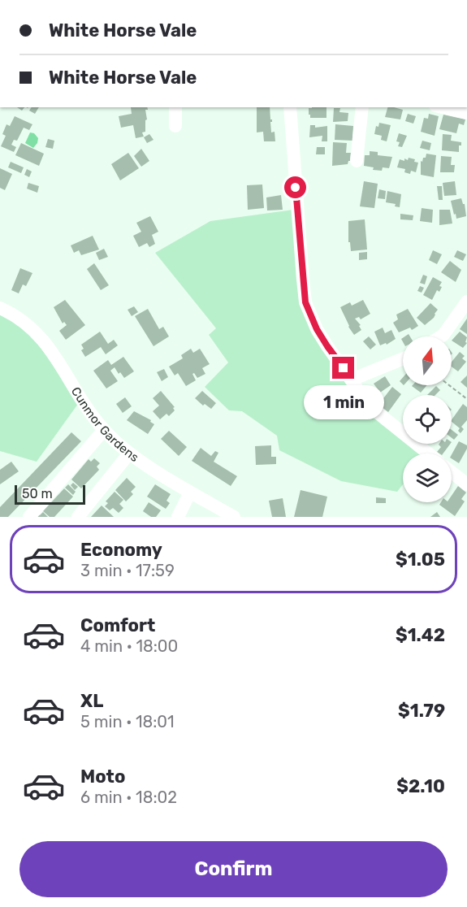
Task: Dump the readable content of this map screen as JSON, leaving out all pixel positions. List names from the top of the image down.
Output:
{
  "streets": {
    "street": ["Cunmor Gardens"]
  },
  "scale_bar": "50 m",
  "north": "top",
  "page": {
    "banner": ["White Horse Vale", "White Horse Vale"],
    "bubble": "1 min",
    "scale": "50 m",
    "list": [
      {
        "name": "Economy",
        "note": "3 min · 17:59",
        "value": "$1.05"
      },
      {
        "name": "Comfort",
        "note": "4 min · 18:00",
        "value": "$1.42"
      },
      {
        "name": "XL",
        "note": "5 min · 18:01",
        "value": "$1.79"
      },
      {
        "name": "Moto",
        "note": "6 min · 18:02",
        "value": "$2.10"
      }
    ],
    "buttons": "Confirm"
  }
}
